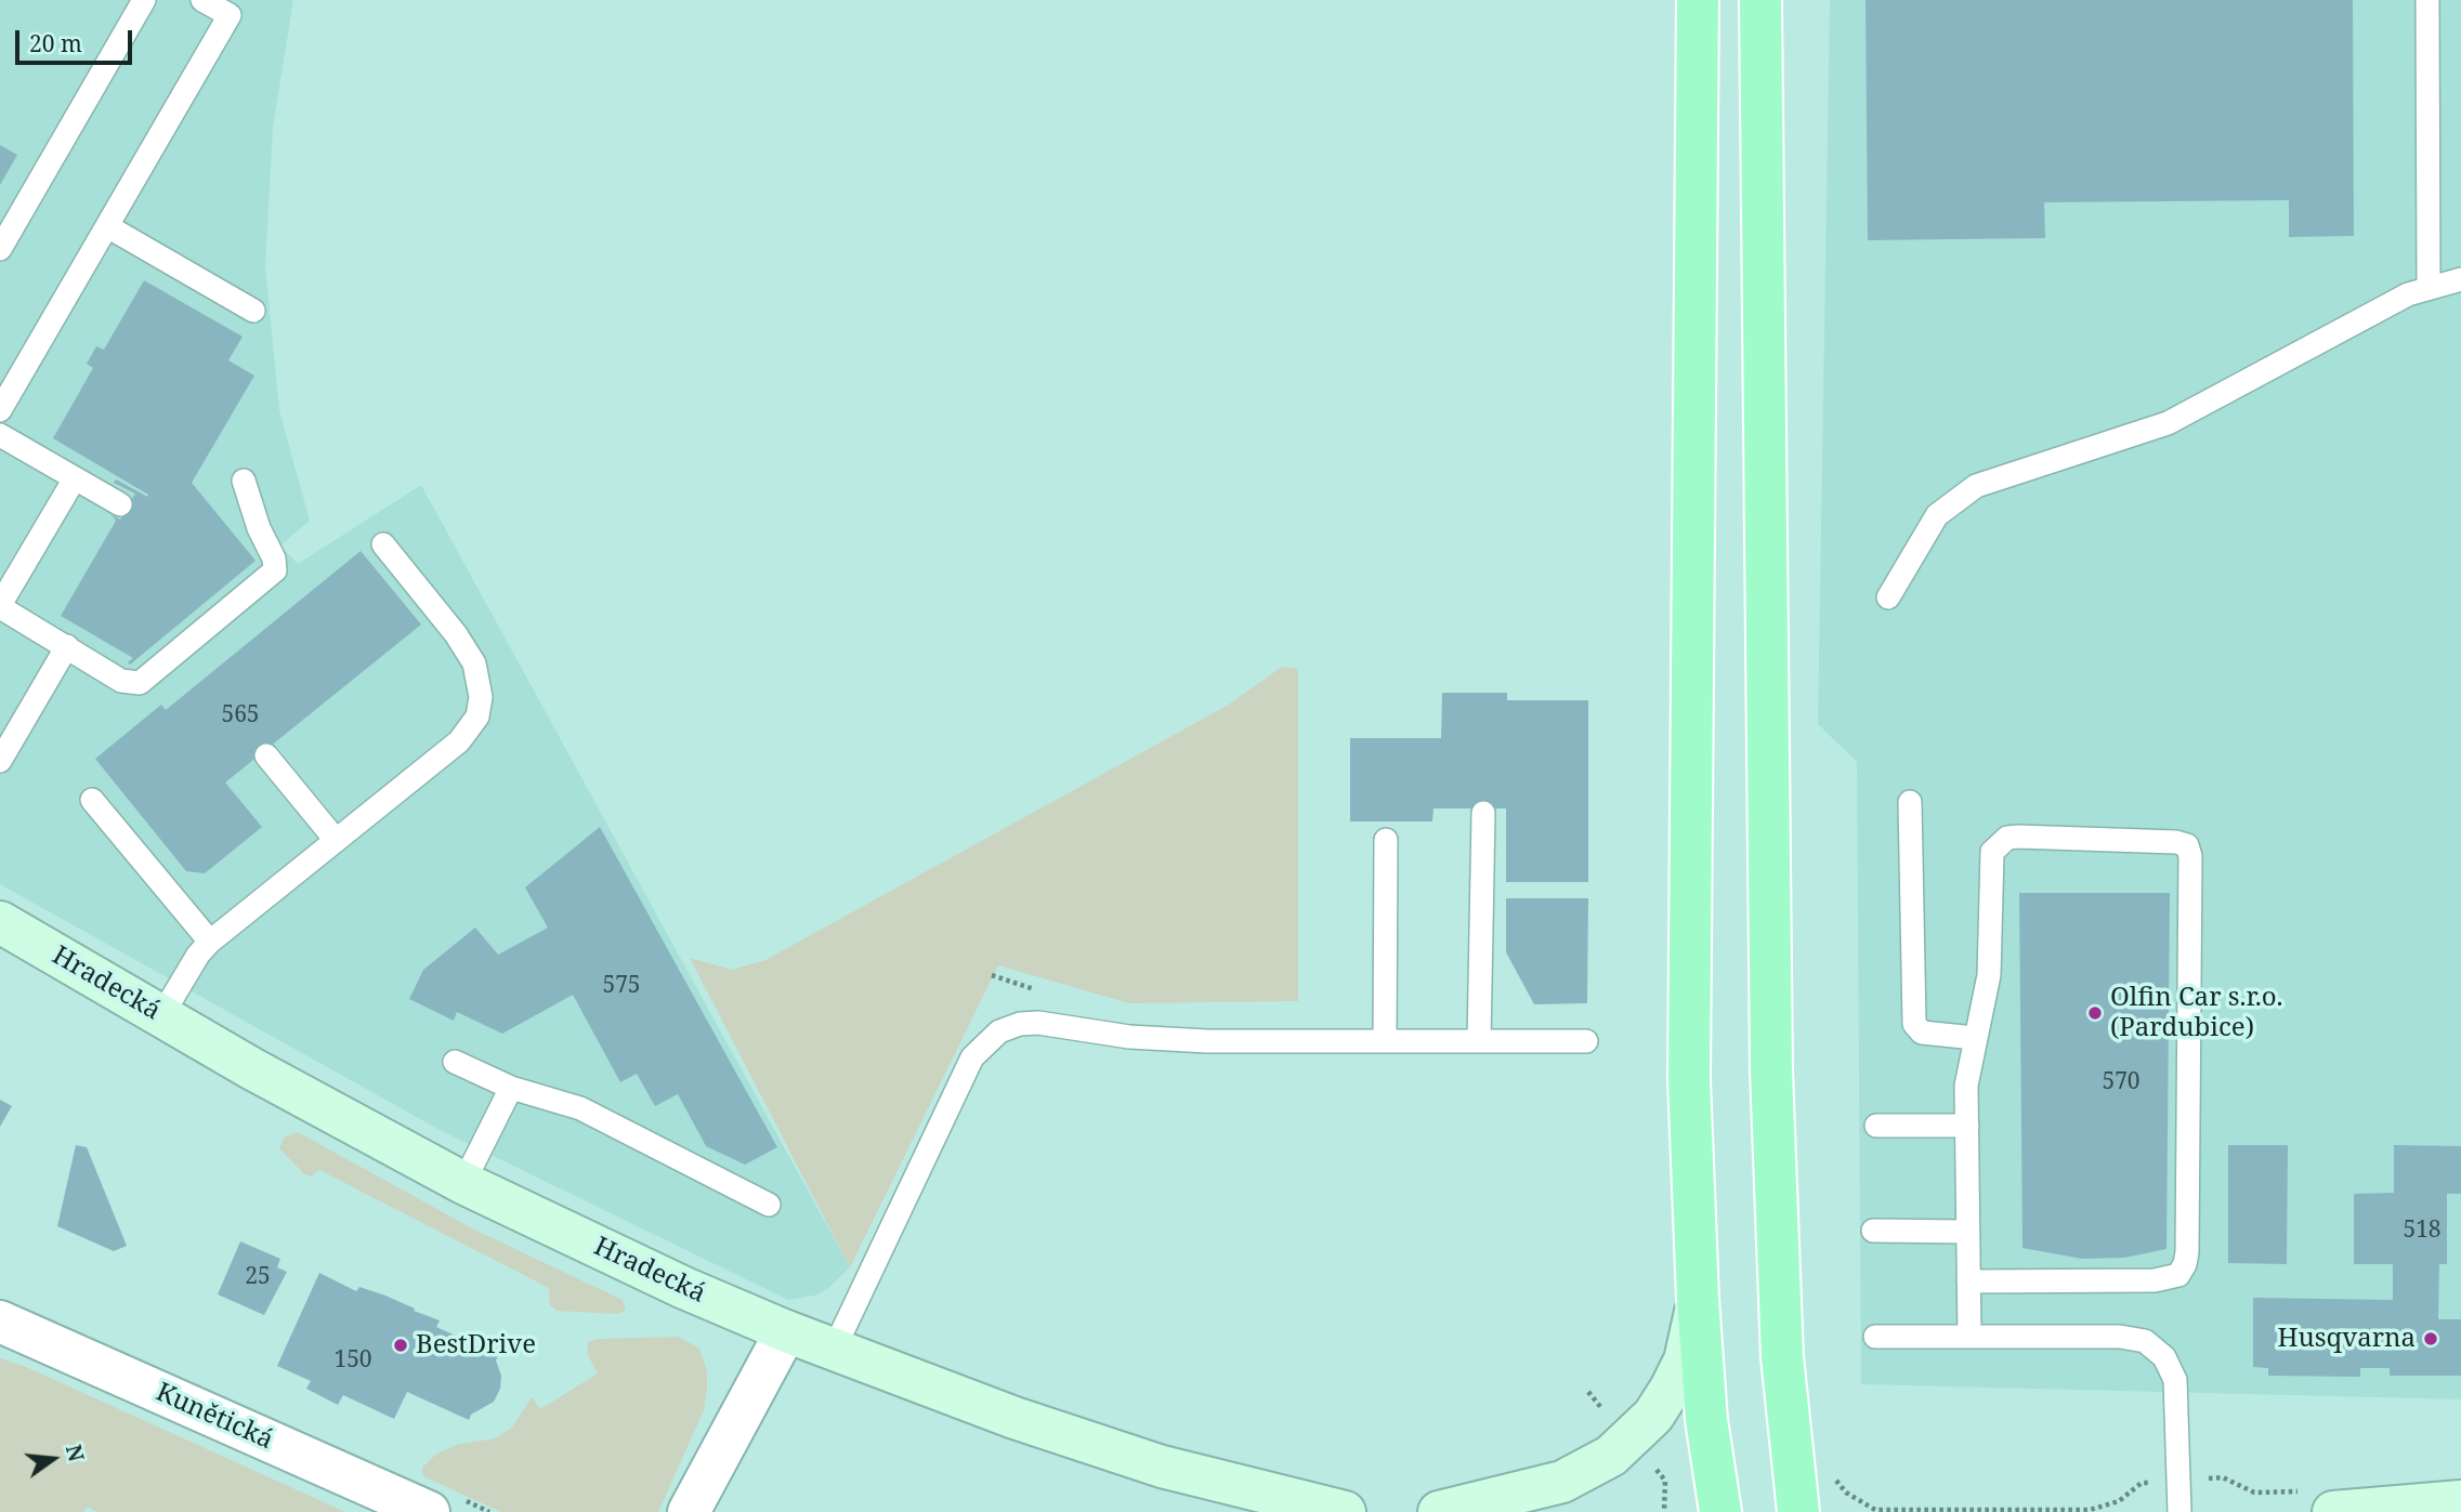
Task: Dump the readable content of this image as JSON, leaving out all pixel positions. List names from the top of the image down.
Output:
{
  "streets": {
    "main road": ["Hradecká"],
    "street": ["Kunětická"]
  },
  "places": ["Olfin Car s.r.o. (Pardubice)", "Husqvarna", "BestDrive"],
  "house_numbers": [
    "565",
    "575",
    "570",
    "518",
    "25",
    "150"
  ],
  "scale_bar": "20 m",
  "north": "right"
}
